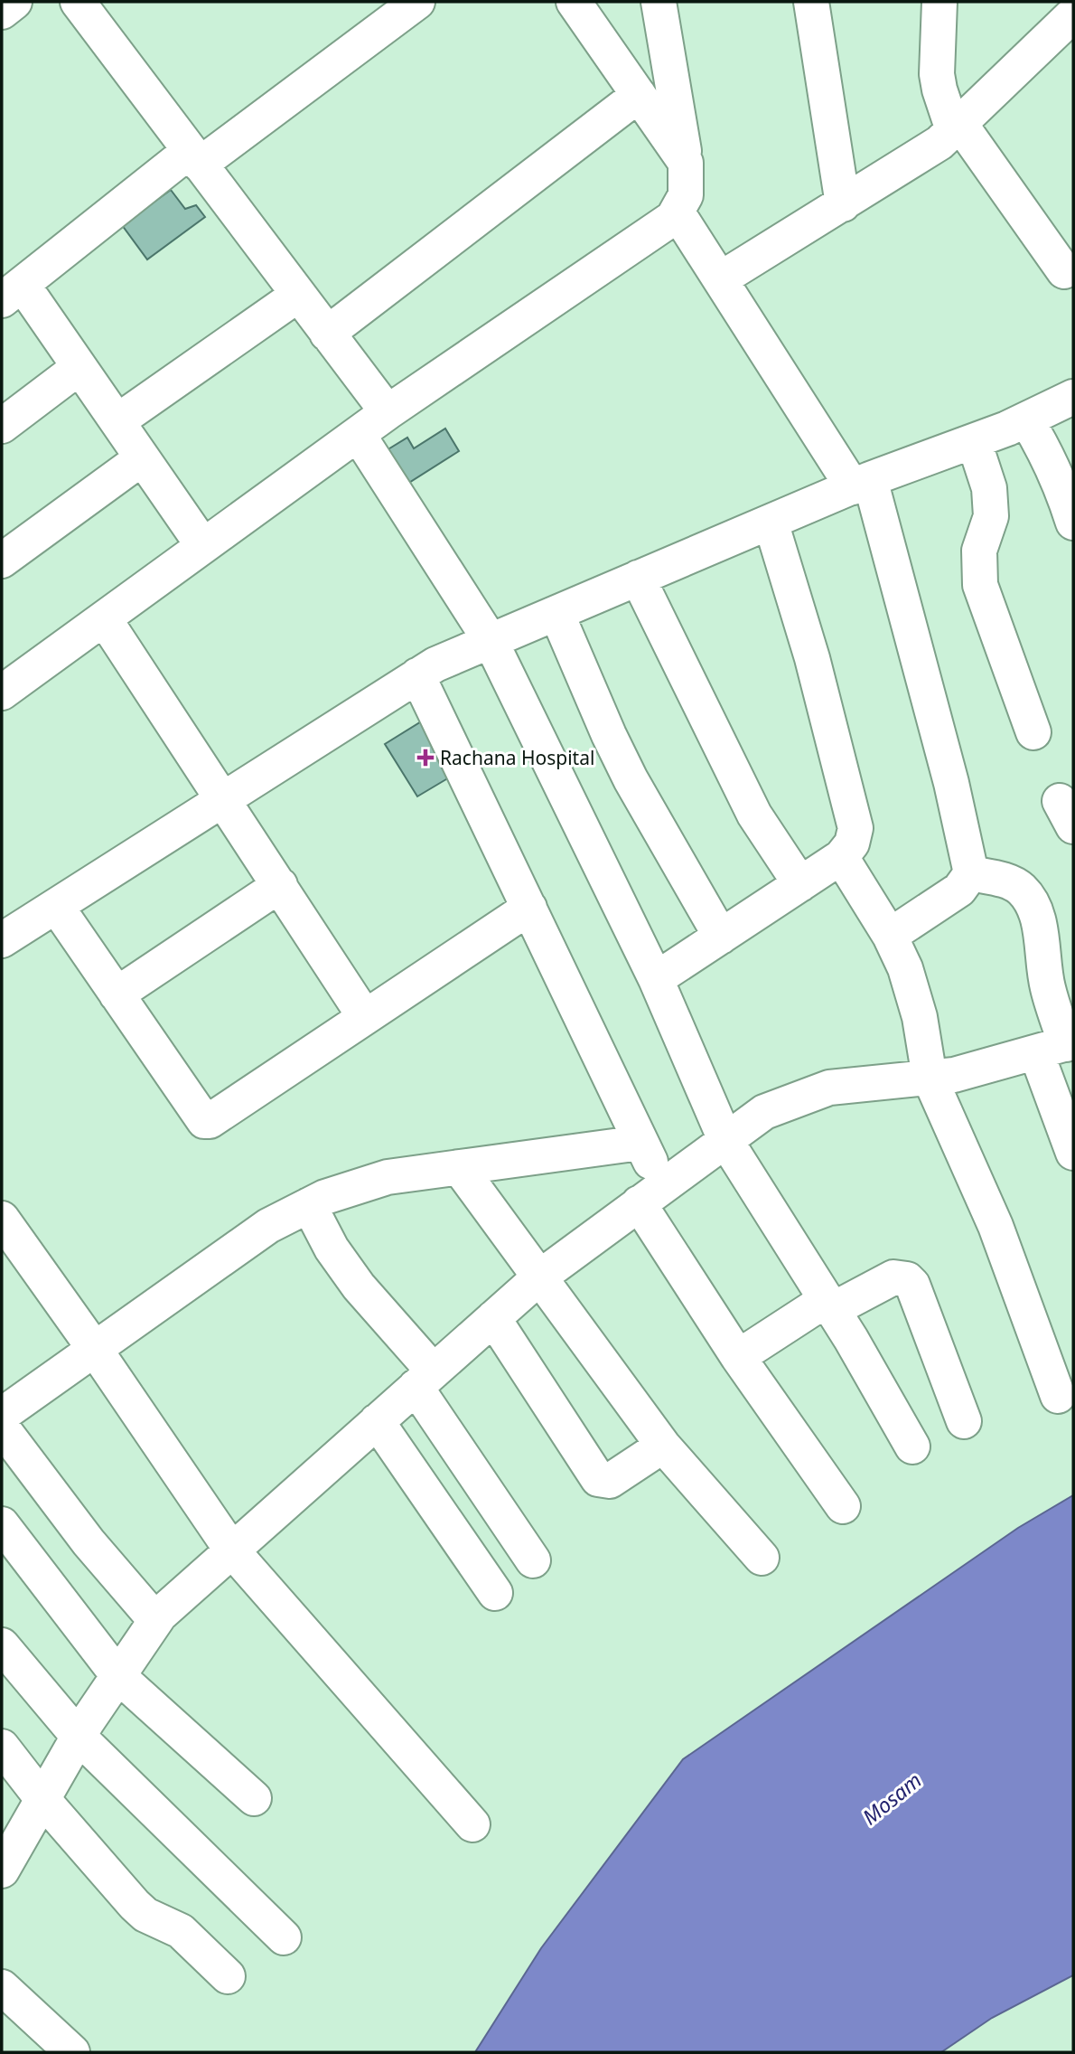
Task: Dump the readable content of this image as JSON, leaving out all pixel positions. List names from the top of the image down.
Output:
{
  "water": ["Mosam"],
  "places": {
    "health": ["Rachana Hospital"]
  }
}
